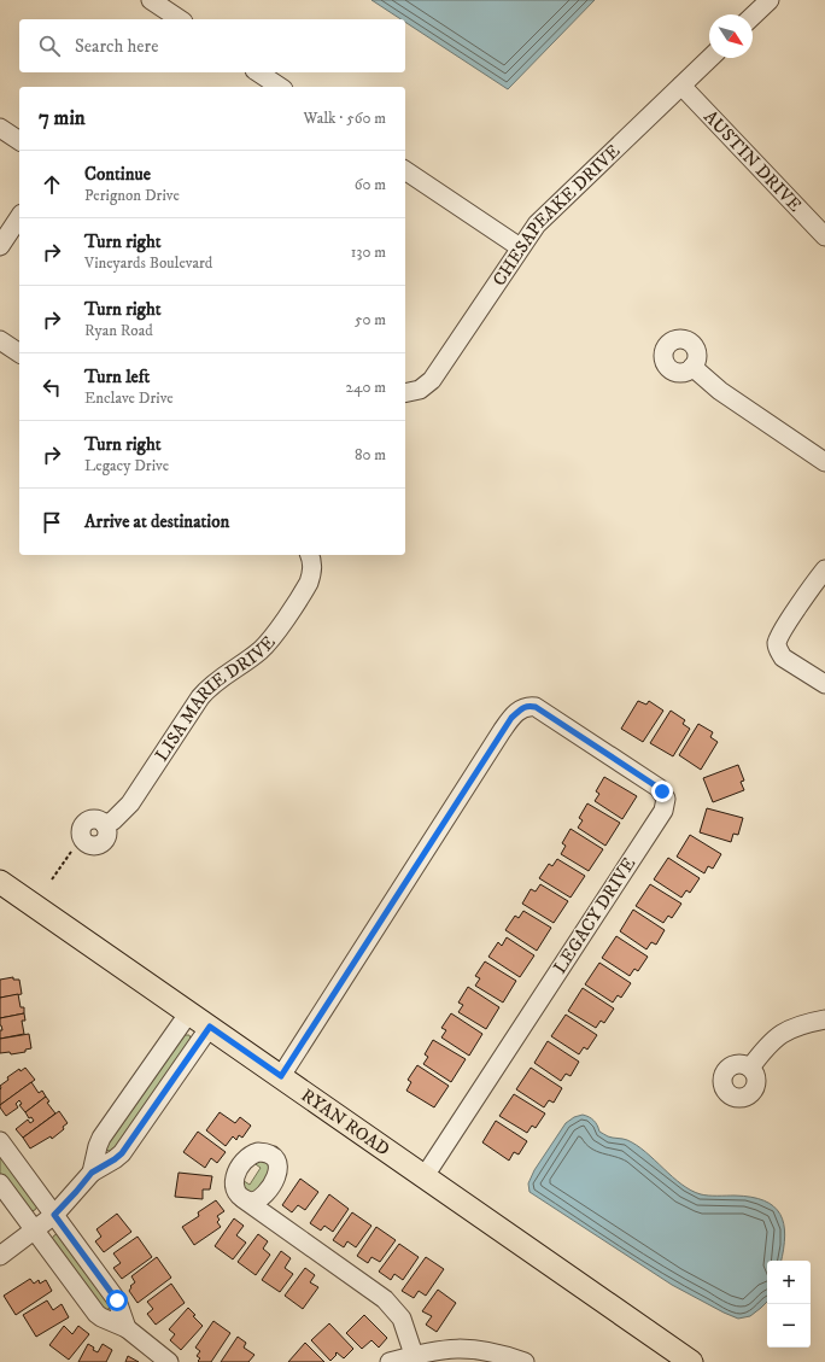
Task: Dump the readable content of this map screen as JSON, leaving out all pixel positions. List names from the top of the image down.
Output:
{
  "streets": {
    "main road": ["RYAN ROAD"],
    "street": [
      "AUSTIN DRIVE",
      "CHESAPEAKE DRIVE",
      "LISA MARIE DRIVE",
      "LEGACY DRIVE"
    ]
  },
  "crossings": [
    ["AUSTIN DRIVE", "CHESAPEAKE DRIVE"],
    ["LEGACY DRIVE", "RYAN ROAD"]
  ],
  "north": "bottom right",
  "page": {
    "search": "Search here",
    "heading": ["7 min", "Walk · 560 m"],
    "list": [
      ["Continue", "Perignon Drive", "60 m"],
      ["Turn right", "Vineyards Boulevard", "130 m"],
      ["Turn right", "Ryan Road", "50 m"],
      ["Turn left", "Enclave Drive", "240 m"],
      ["Turn right", "Legacy Drive", "80 m"],
      "Arrive at destination"
    ],
    "map_buttons": ["+", "−"]
  }
}
